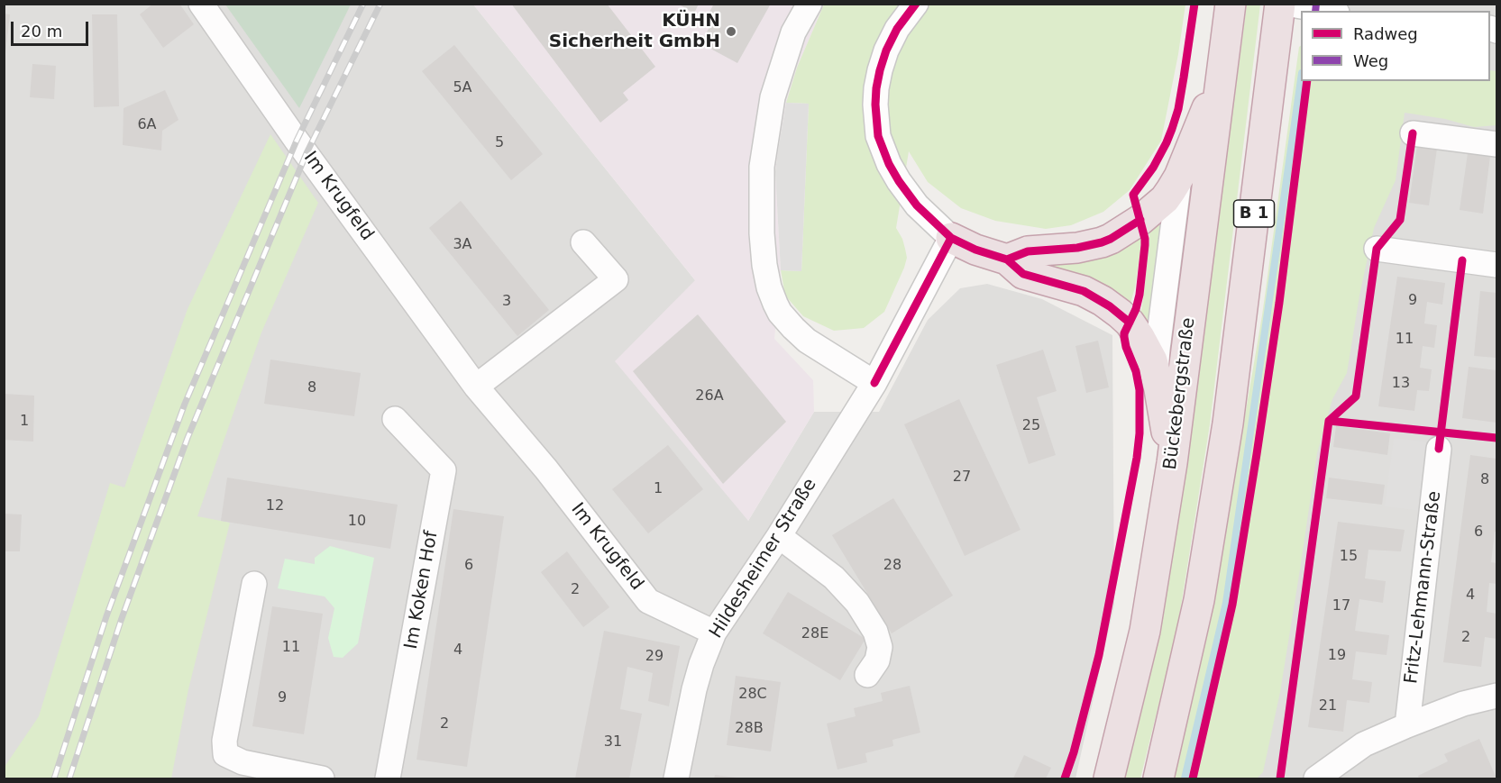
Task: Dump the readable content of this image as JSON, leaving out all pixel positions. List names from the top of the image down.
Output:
{
  "streets": {
    "highway": ["B 1", "Bückebergstraße"],
    "street": [
      "Im Krugfeld",
      "Hildesheimer Straße",
      "Fritz-Lehmann-Straße",
      "Im Koken Hof"
    ]
  },
  "crossings": [
    ["Im Krugfeld", "Hildesheimer Straße"]
  ],
  "places": ["KÜHN Sicherheit GmbH"],
  "house_numbers": [
    "5A",
    "6A",
    "5",
    "3A",
    "9",
    "3",
    "11",
    "13",
    "8",
    "26A",
    "1",
    "25",
    "27",
    "8",
    "1",
    "12",
    "10",
    "6",
    "15",
    "6",
    "28",
    "2",
    "4",
    "17",
    "28E",
    "2",
    "11",
    "4",
    "19",
    "29",
    "28C",
    "9",
    "21",
    "2",
    "28B",
    "31"
  ],
  "legend": ["Radweg", "Weg"],
  "scale_bar": "20 m"
}
